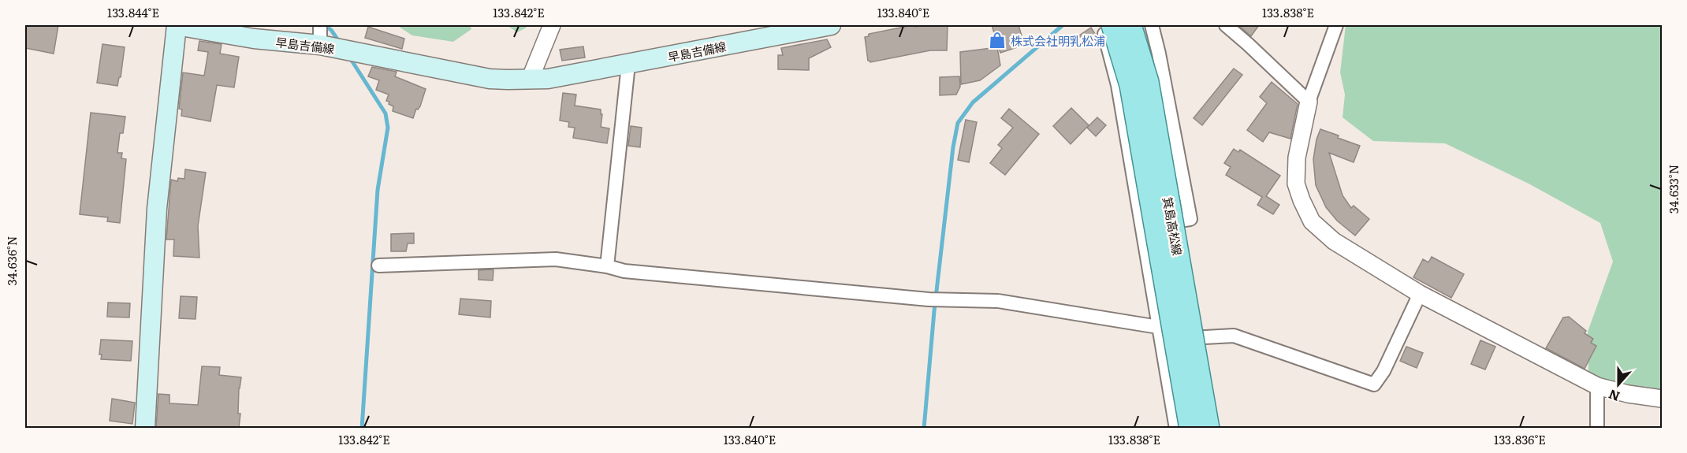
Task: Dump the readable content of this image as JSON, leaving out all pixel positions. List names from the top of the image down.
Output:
{
  "streets": {
    "main road": ["早島吉備線", "箕島高松線"]
  },
  "places": {
    "shop": ["株式会社明乳松浦"]
  },
  "north": "bottom",
  "coordinates": [
    "133.844°E",
    "133.842°E",
    "133.840°E",
    "133.838°E",
    "34.633°N",
    "34.636°N",
    "133.836°E"
  ]
}
